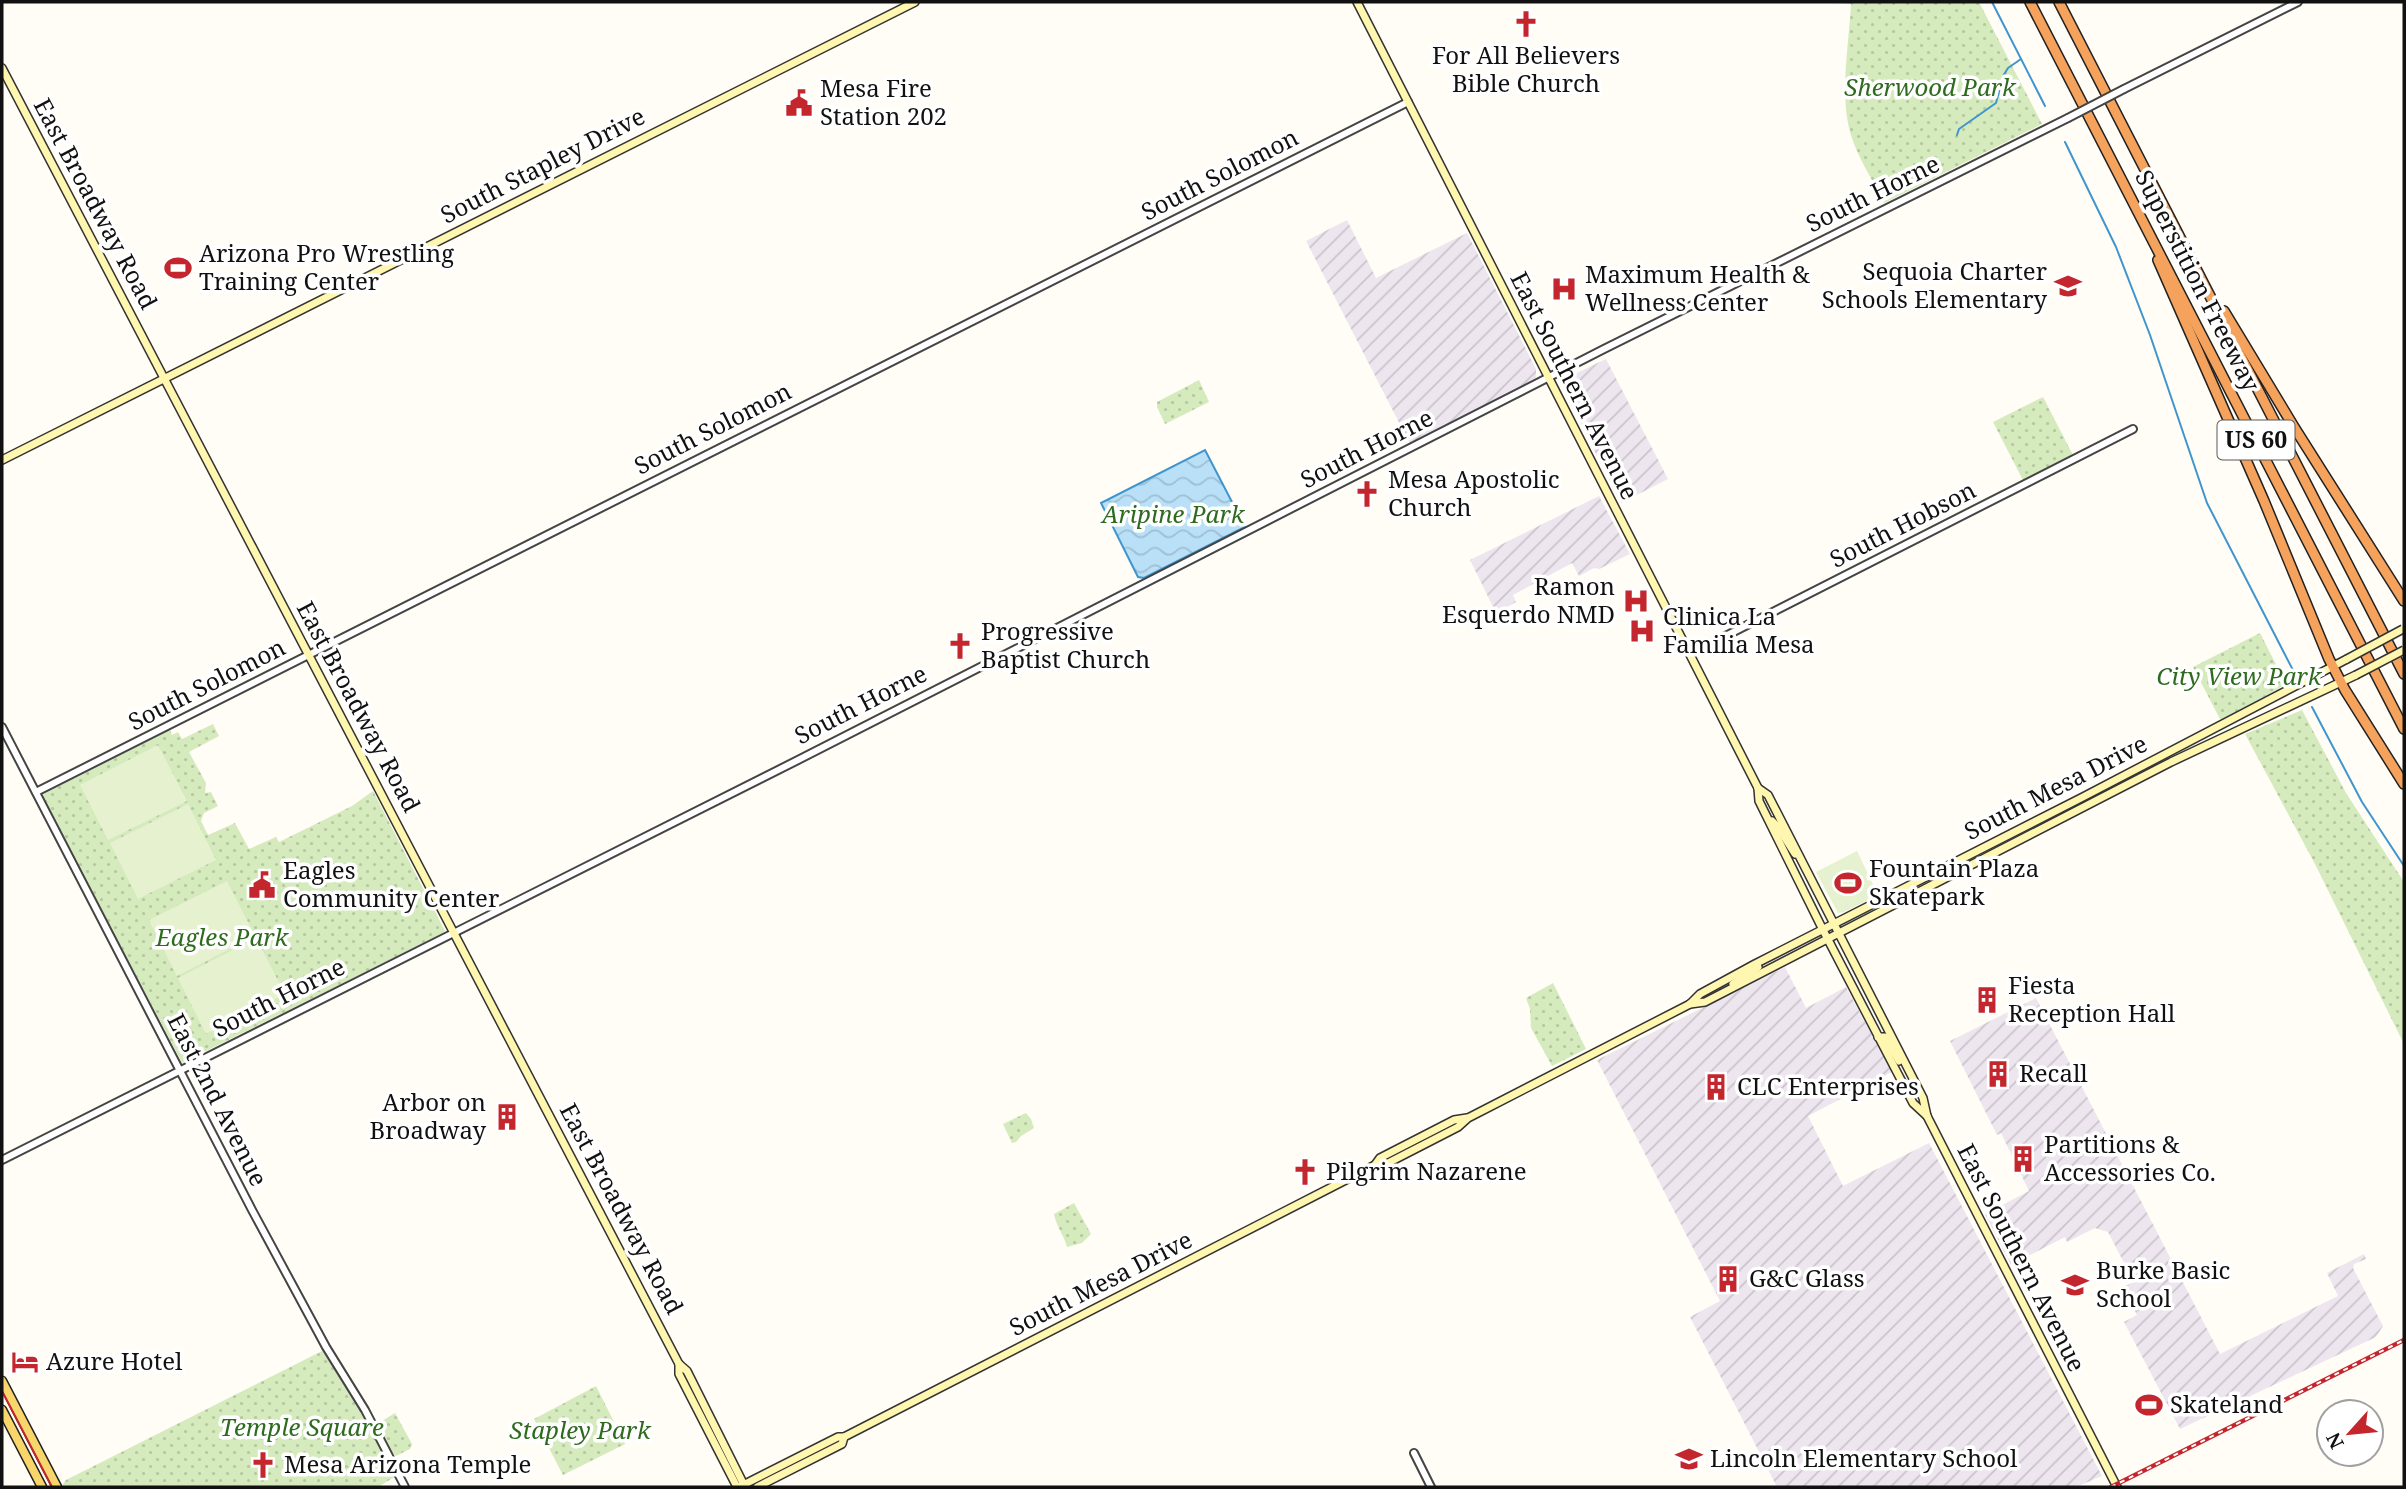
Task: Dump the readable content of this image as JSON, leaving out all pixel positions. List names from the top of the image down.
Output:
{
  "streets": {
    "highway": ["Superstition Freeway", "US 60"],
    "main road": [
      "South Stapley Drive",
      "East Broadway Road",
      "East Southern Avenue",
      "South Mesa Drive"
    ],
    "street": [
      "South Solomon",
      "South Horne",
      "South Hobson",
      "East 2nd Avenue"
    ]
  },
  "crossings": [
    ["South Stapley Drive", "East Broadway Road"],
    ["South Solomon", "East Broadway Road"],
    ["South Solomon", "East Southern Avenue"],
    ["South Solomon", "East 2nd Avenue"],
    ["South Horne", "East Broadway Road"],
    ["South Horne", "East Southern Avenue"],
    ["South Horne", "East 2nd Avenue"],
    ["East Broadway Road", "South Mesa Drive"],
    ["East Southern Avenue", "South Hobson"],
    ["East Southern Avenue", "South Mesa Drive"]
  ],
  "parks": [
    "Sherwood Park",
    "Aripine Park",
    "City View Park",
    "Eagles Park",
    "Temple Square",
    "Stapley Park"
  ],
  "places": {
    "church": [
      "For All Believers Bible Church",
      "Mesa Apostolic Church",
      "Progressive Baptist Church",
      "Pilgrim Nazarene",
      "Mesa Arizona Temple"
    ],
    "public building": ["Mesa Fire Station 202", "Eagles Community Center"],
    "sports": ["Arizona Pro Wrestling Training Center", "Fountain Plaza Skatepark", "Skateland"],
    "school or university": ["Sequoia Charter Schools Elementary", "Burke Basic School", "Lincoln Elementary School"],
    "hospital": ["Maximum Health & Wellness Center", "Ramon Esquerdo NMD", "Clinica La Familia Mesa"],
    "building": [
      "Fiesta Reception Hall",
      "Recall",
      "CLC Enterprises",
      "Arbor on Broadway",
      "Partitions & Accessories Co.",
      "G&C Glass"
    ],
    "hotel": ["Azure Hotel"]
  },
  "north": "bottom left"
}
